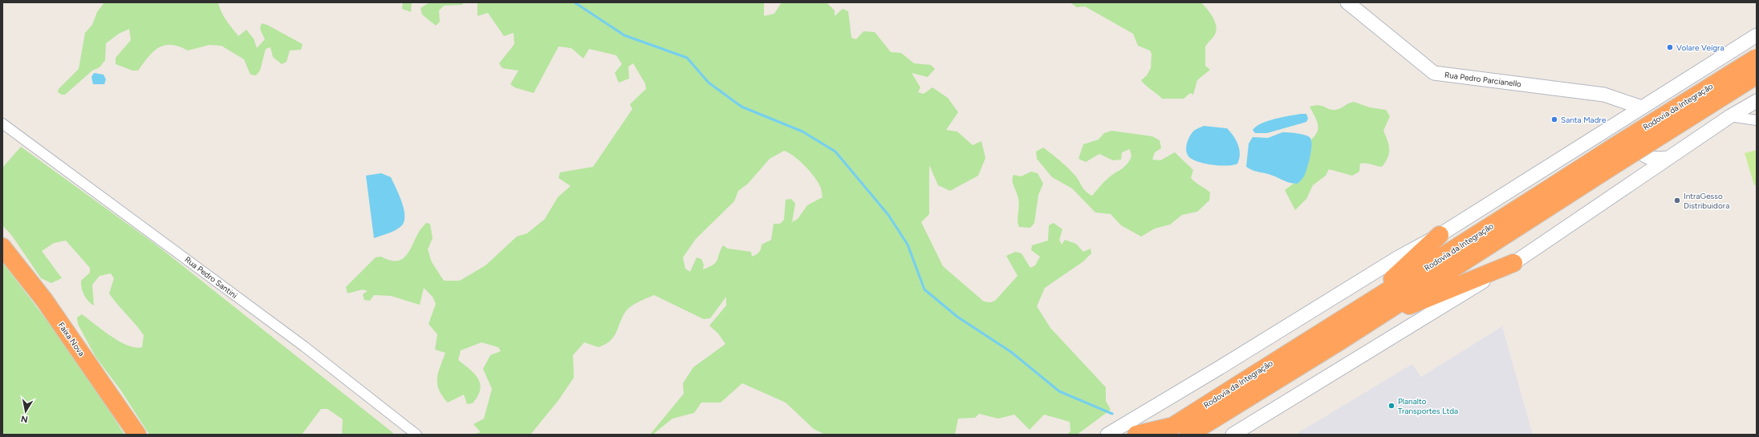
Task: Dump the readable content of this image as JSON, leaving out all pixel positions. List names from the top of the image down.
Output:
{
  "streets": {
    "highway": ["Rodovia da Integração", "Faixa Nova"],
    "main road": ["Rua Pedro Parcianello"],
    "street": ["Rua Pedro Santini"]
  },
  "places": [
    "Volare Veígra",
    "Santa Madre",
    "IntraGesso Distribuidora",
    "Planalto Transportes Ltda"
  ],
  "north": "bottom"
}
